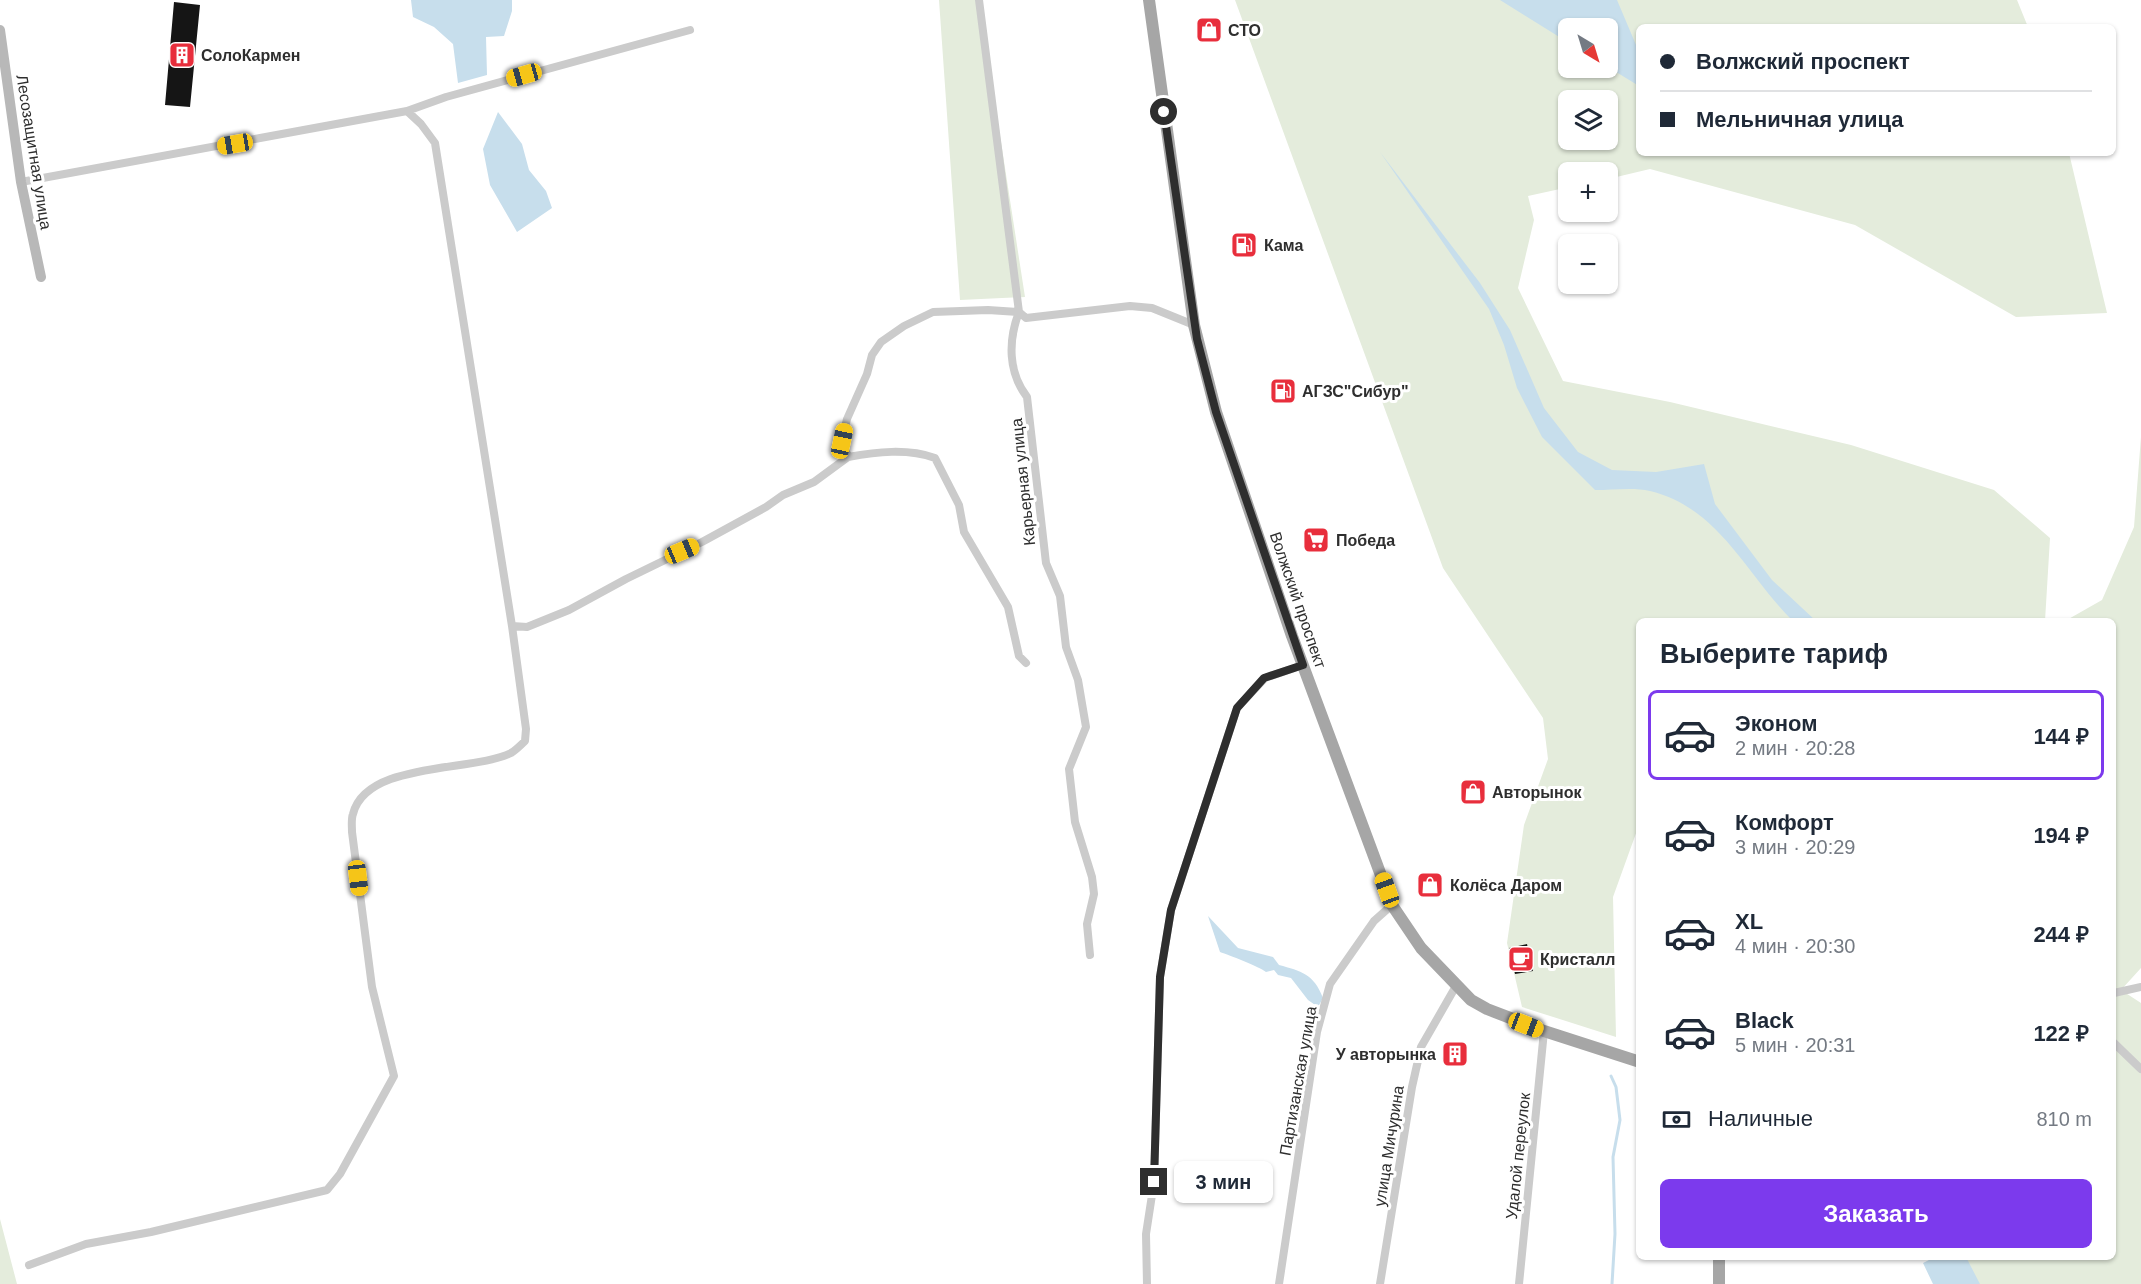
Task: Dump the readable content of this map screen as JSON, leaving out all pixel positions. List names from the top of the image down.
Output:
{
  "streets": {
    "main road": ["Волжский проспект"],
    "street": [
      "Лесозащитная улица",
      "Карьерная улица",
      "Партизанская улица",
      "улица Мичурина",
      "Удалой переулок"
    ]
  },
  "crossings": [
    ["Волжский проспект", "Партизанская улица"],
    ["Волжский проспект", "улица Мичурина"],
    ["Волжский проспект", "Удалой переулок"]
  ],
  "places": {
    "shop": ["СТО", "Авторынок", "Колёса Даром"],
    "building": ["СолоКармен", "У авторынка"],
    "fuel station": ["Кама", "АГЗС\"Сибур\""],
    "supermarket": ["Победа"],
    "cafe": ["Кристалл"]
  },
  "north": "bottom right",
  "page": {
    "map_buttons": ["+", "−"],
    "banner": ["Волжский проспект", "Мельничная улица"],
    "heading": "Выберите тариф",
    "list": [
      {
        "name": "Эконом",
        "note": "2 мин · 20:28",
        "value": "144 ₽"
      },
      {
        "name": "Комфорт",
        "note": "3 мин · 20:29",
        "value": "194 ₽"
      },
      {
        "name": "XL",
        "note": "4 мин · 20:30",
        "value": "244 ₽"
      },
      {
        "name": "Black",
        "note": "5 мин · 20:31",
        "value": "122 ₽"
      }
    ],
    "pay": ["Наличные", "810 m"],
    "bubble": "3 мин",
    "buttons": "Заказать"
  }
}
